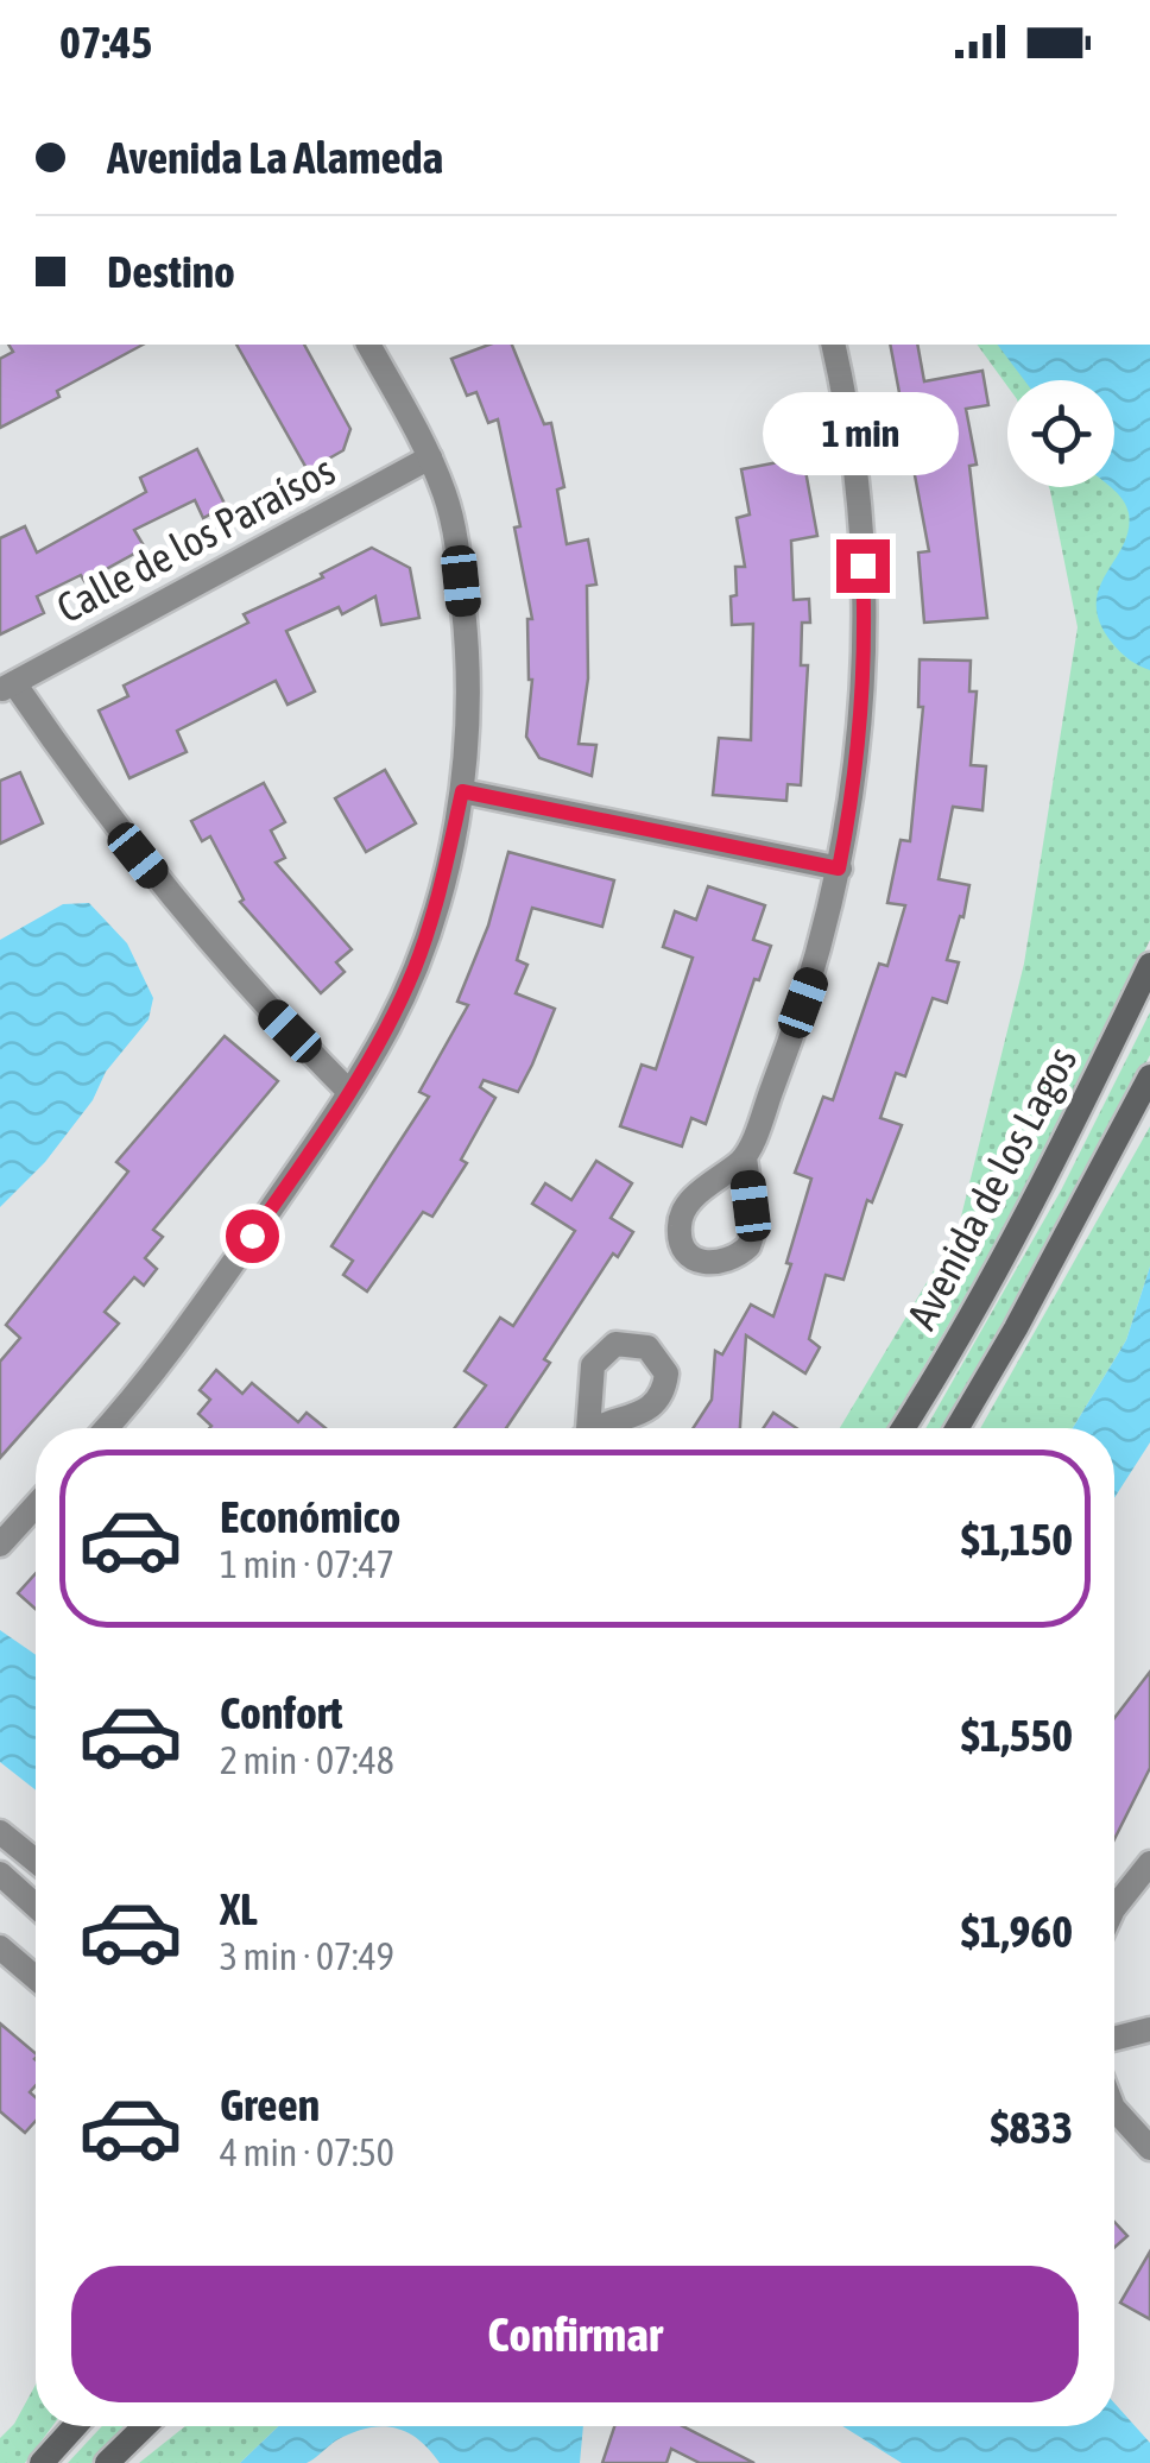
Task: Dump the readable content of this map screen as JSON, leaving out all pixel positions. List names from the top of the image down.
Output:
{
  "streets": {
    "street": ["Calle de los Paraísos", "Avenida de los Lagos"]
  },
  "page": {
    "status": "07:45",
    "banner": ["Avenida La Alameda", "Destino"],
    "bubble": "1 min",
    "list": [
      {
        "name": "Económico",
        "note": "1 min · 07:47",
        "value": "$1,150"
      },
      {
        "name": "Confort",
        "note": "2 min · 07:48",
        "value": "$1,550"
      },
      {
        "name": "XL",
        "note": "3 min · 07:49",
        "value": "$1,960"
      },
      {
        "name": "Green",
        "note": "4 min · 07:50",
        "value": "$833"
      }
    ],
    "buttons": "Confirmar"
  }
}
